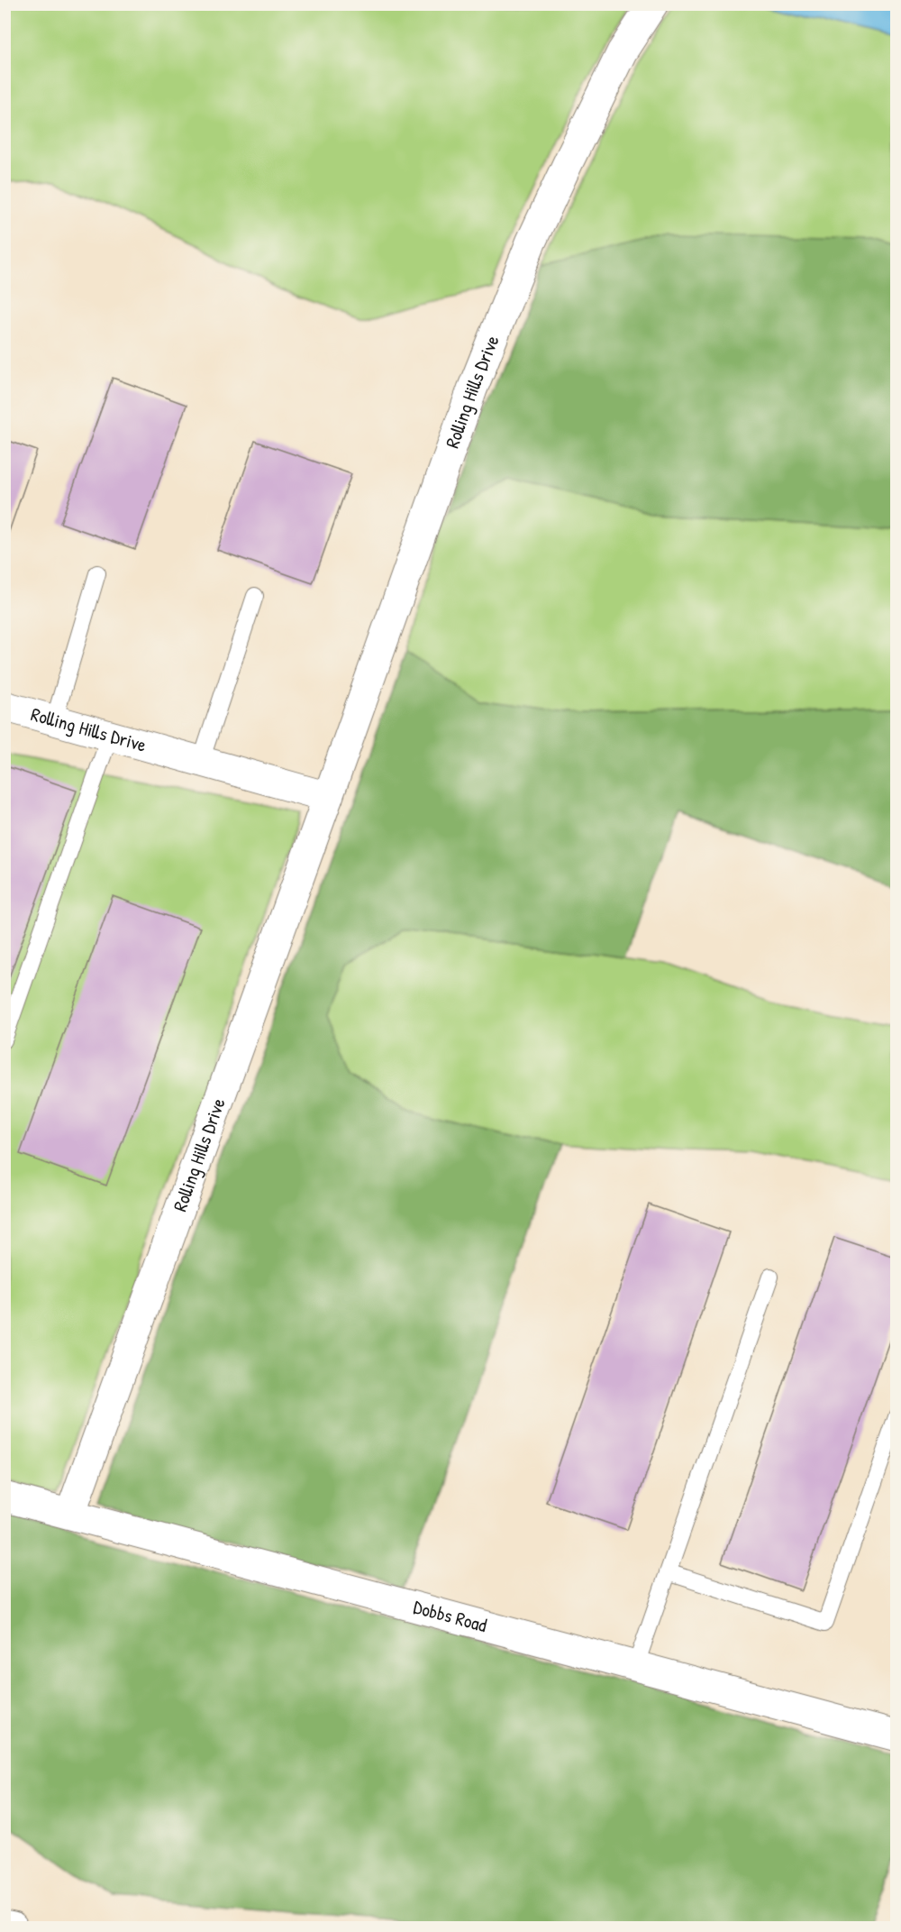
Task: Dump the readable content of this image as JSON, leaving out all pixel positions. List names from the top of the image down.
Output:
{
  "streets": {
    "street": ["Rolling Hills Drive", "Dobbs Road"]
  },
  "crossings": [
    ["Rolling Hills Drive", "Dobbs Road"]
  ]
}
